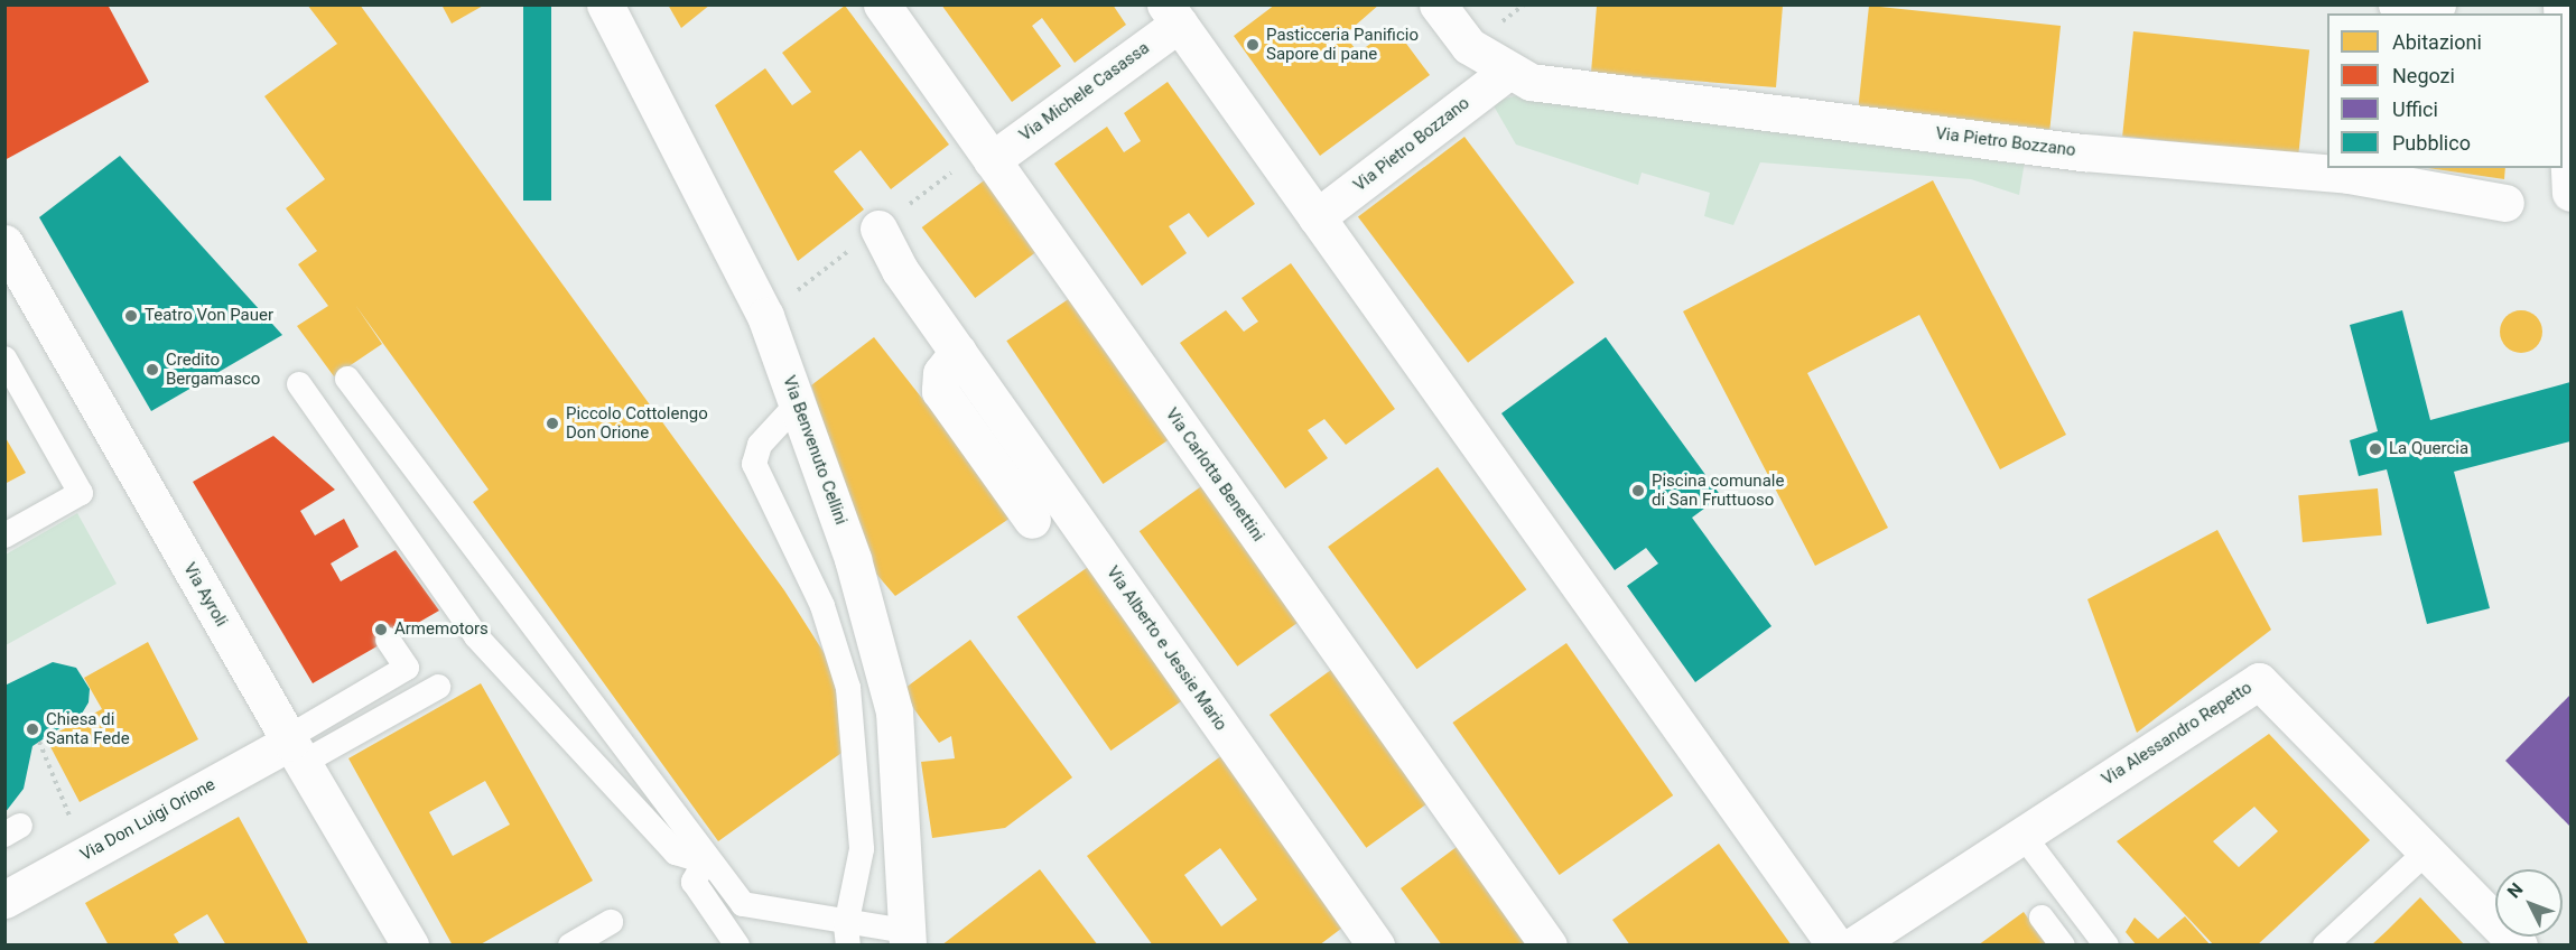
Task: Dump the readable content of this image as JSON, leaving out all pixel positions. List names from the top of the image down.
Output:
{
  "streets": {
    "street": [
      "Via Michele Casassa",
      "Via Pietro Bozzano",
      "Via Benvenuto Cellini",
      "Via Carlotta Benettini",
      "Via Ayroli",
      "Via Alberto e Jessie Mario",
      "Via Alessandro Repetto",
      "Via Don Luigi Orione"
    ]
  },
  "crossings": [
    ["Via Michele Casassa", "Via Carlotta Benettini"],
    ["Via Ayroli", "Via Don Luigi Orione"]
  ],
  "places": [
    "Pasticceria Panificio Sapore di pane",
    "Teatro Von Pauer",
    "Credito Bergamasco",
    "Piccolo Cottolengo Don Orione",
    "La Quercia",
    "Piscina comunale di San Fruttuoso",
    "Armemotors",
    "Chiesa di Santa Fede"
  ],
  "legend": [
    "Abitazioni",
    "Negozi",
    "Uffici",
    "Pubblico"
  ],
  "north": "top left"
}
